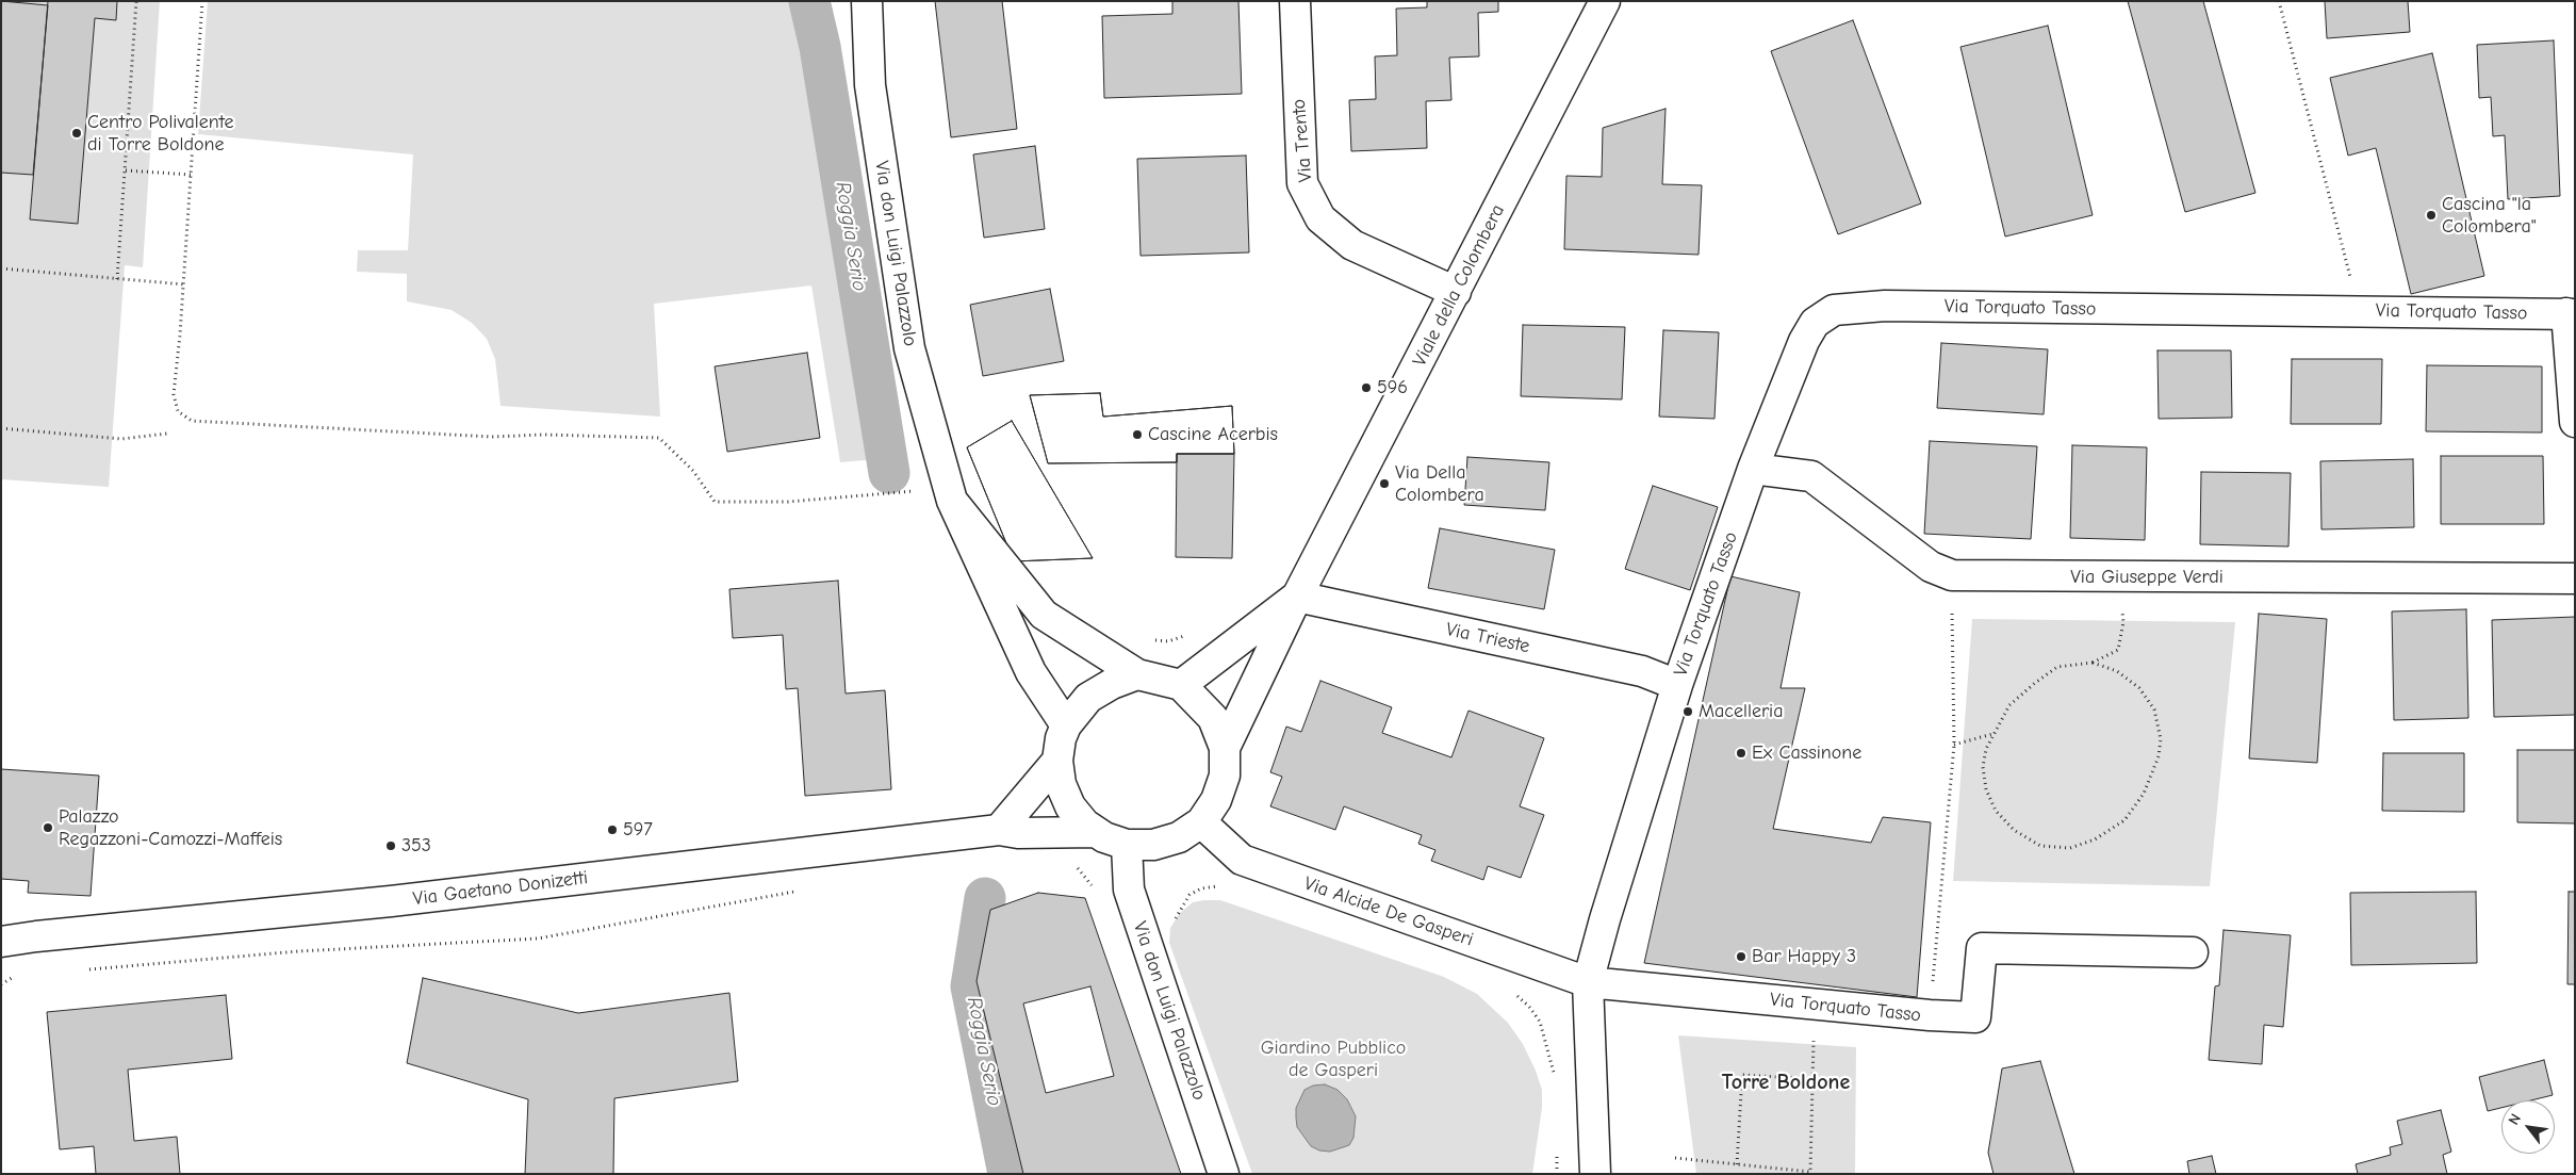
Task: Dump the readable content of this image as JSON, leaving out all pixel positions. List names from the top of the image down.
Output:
{
  "streets": {
    "street": [
      "Via Trento",
      "Via don Luigi Palazzolo",
      "Viale della Colombera",
      "Via Torquato Tasso",
      "Via Giuseppe Verdi",
      "Via Trieste",
      "Via Gaetano Donizetti",
      "Via Alcide De Gasperi"
    ]
  },
  "crossings": [
    ["Via Trento", "Viale della Colombera"],
    ["Via don Luigi Palazzolo", "Viale della Colombera"],
    ["Via don Luigi Palazzolo", "Via Gaetano Donizetti"],
    ["Via don Luigi Palazzolo", "Via Alcide De Gasperi"],
    ["Viale della Colombera", "Via Trieste"],
    ["Viale della Colombera", "Via Gaetano Donizetti"],
    ["Viale della Colombera", "Via Alcide De Gasperi"],
    ["Via Torquato Tasso", "Via Giuseppe Verdi"],
    ["Via Torquato Tasso", "Via Trieste"],
    ["Via Torquato Tasso", "Via Alcide De Gasperi"],
    ["Via Gaetano Donizetti", "Via Alcide De Gasperi"]
  ],
  "districts": ["Torre Boldone"],
  "water": ["Roggia Serio"],
  "parks": ["Giardino Pubblico de Gasperi"],
  "places": [
    "Centro Polivalente di Torre Boldone",
    "Cascina \"la Colombera\"",
    "596",
    "Cascine Acerbis",
    "Via Della Colombera",
    "Macelleria",
    "Ex Cassinone",
    "Palazzo Regazzoni-Camozzi-Maffeis",
    "597",
    "353",
    "Bar Happy 3"
  ],
  "north": "top left"
}
